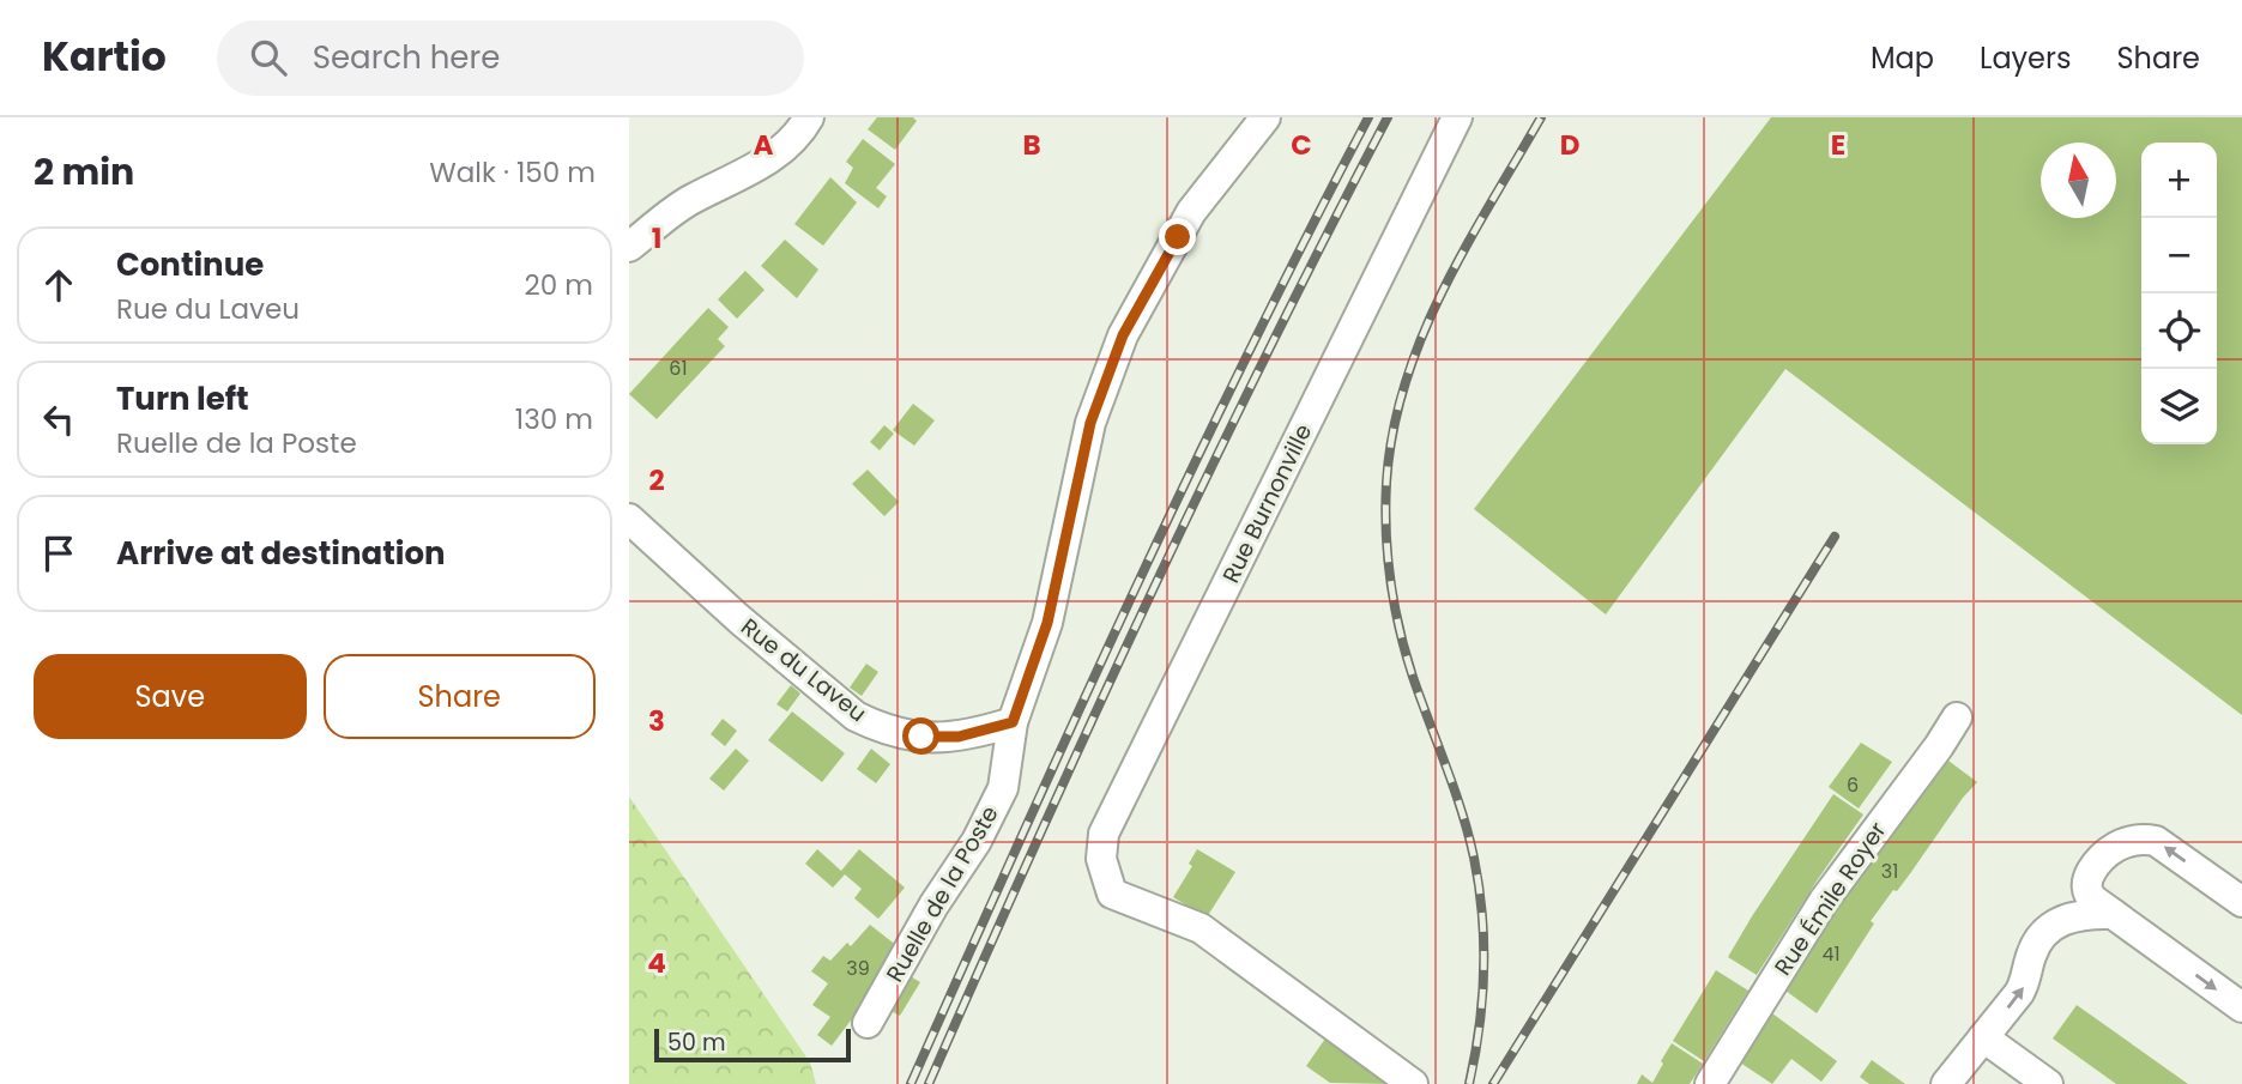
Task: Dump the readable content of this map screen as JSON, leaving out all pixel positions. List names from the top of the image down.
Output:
{
  "streets": {
    "street": [
      "Rue Burnonville",
      "Rue du Laveu",
      "Ruelle de la Poste",
      "Rue Émile Royer"
    ]
  },
  "crossings": [
    ["Rue du Laveu", "Ruelle de la Poste"]
  ],
  "house_numbers": [
    "61",
    "6",
    "31",
    "41",
    "39"
  ],
  "scale_bar": "50 m",
  "north": "top",
  "page": {
    "header": "Kartio",
    "search": "Search here",
    "nav": ["Map", "Layers", "Share"],
    "heading": ["2 min", "Walk · 150 m"],
    "map_buttons": ["+", "−"],
    "list": [
      ["Continue", "Rue du Laveu", "20 m"],
      ["Turn left", "Ruelle de la Poste", "130 m"],
      "Arrive at destination"
    ],
    "buttons": ["Save", "Share"],
    "scale": "50 m"
  },
  "grid": {
    "columns": [
      "A",
      "B",
      "C",
      "D",
      "E"
    ],
    "rows": [
      "1",
      "2",
      "3",
      "4"
    ]
  }
}
